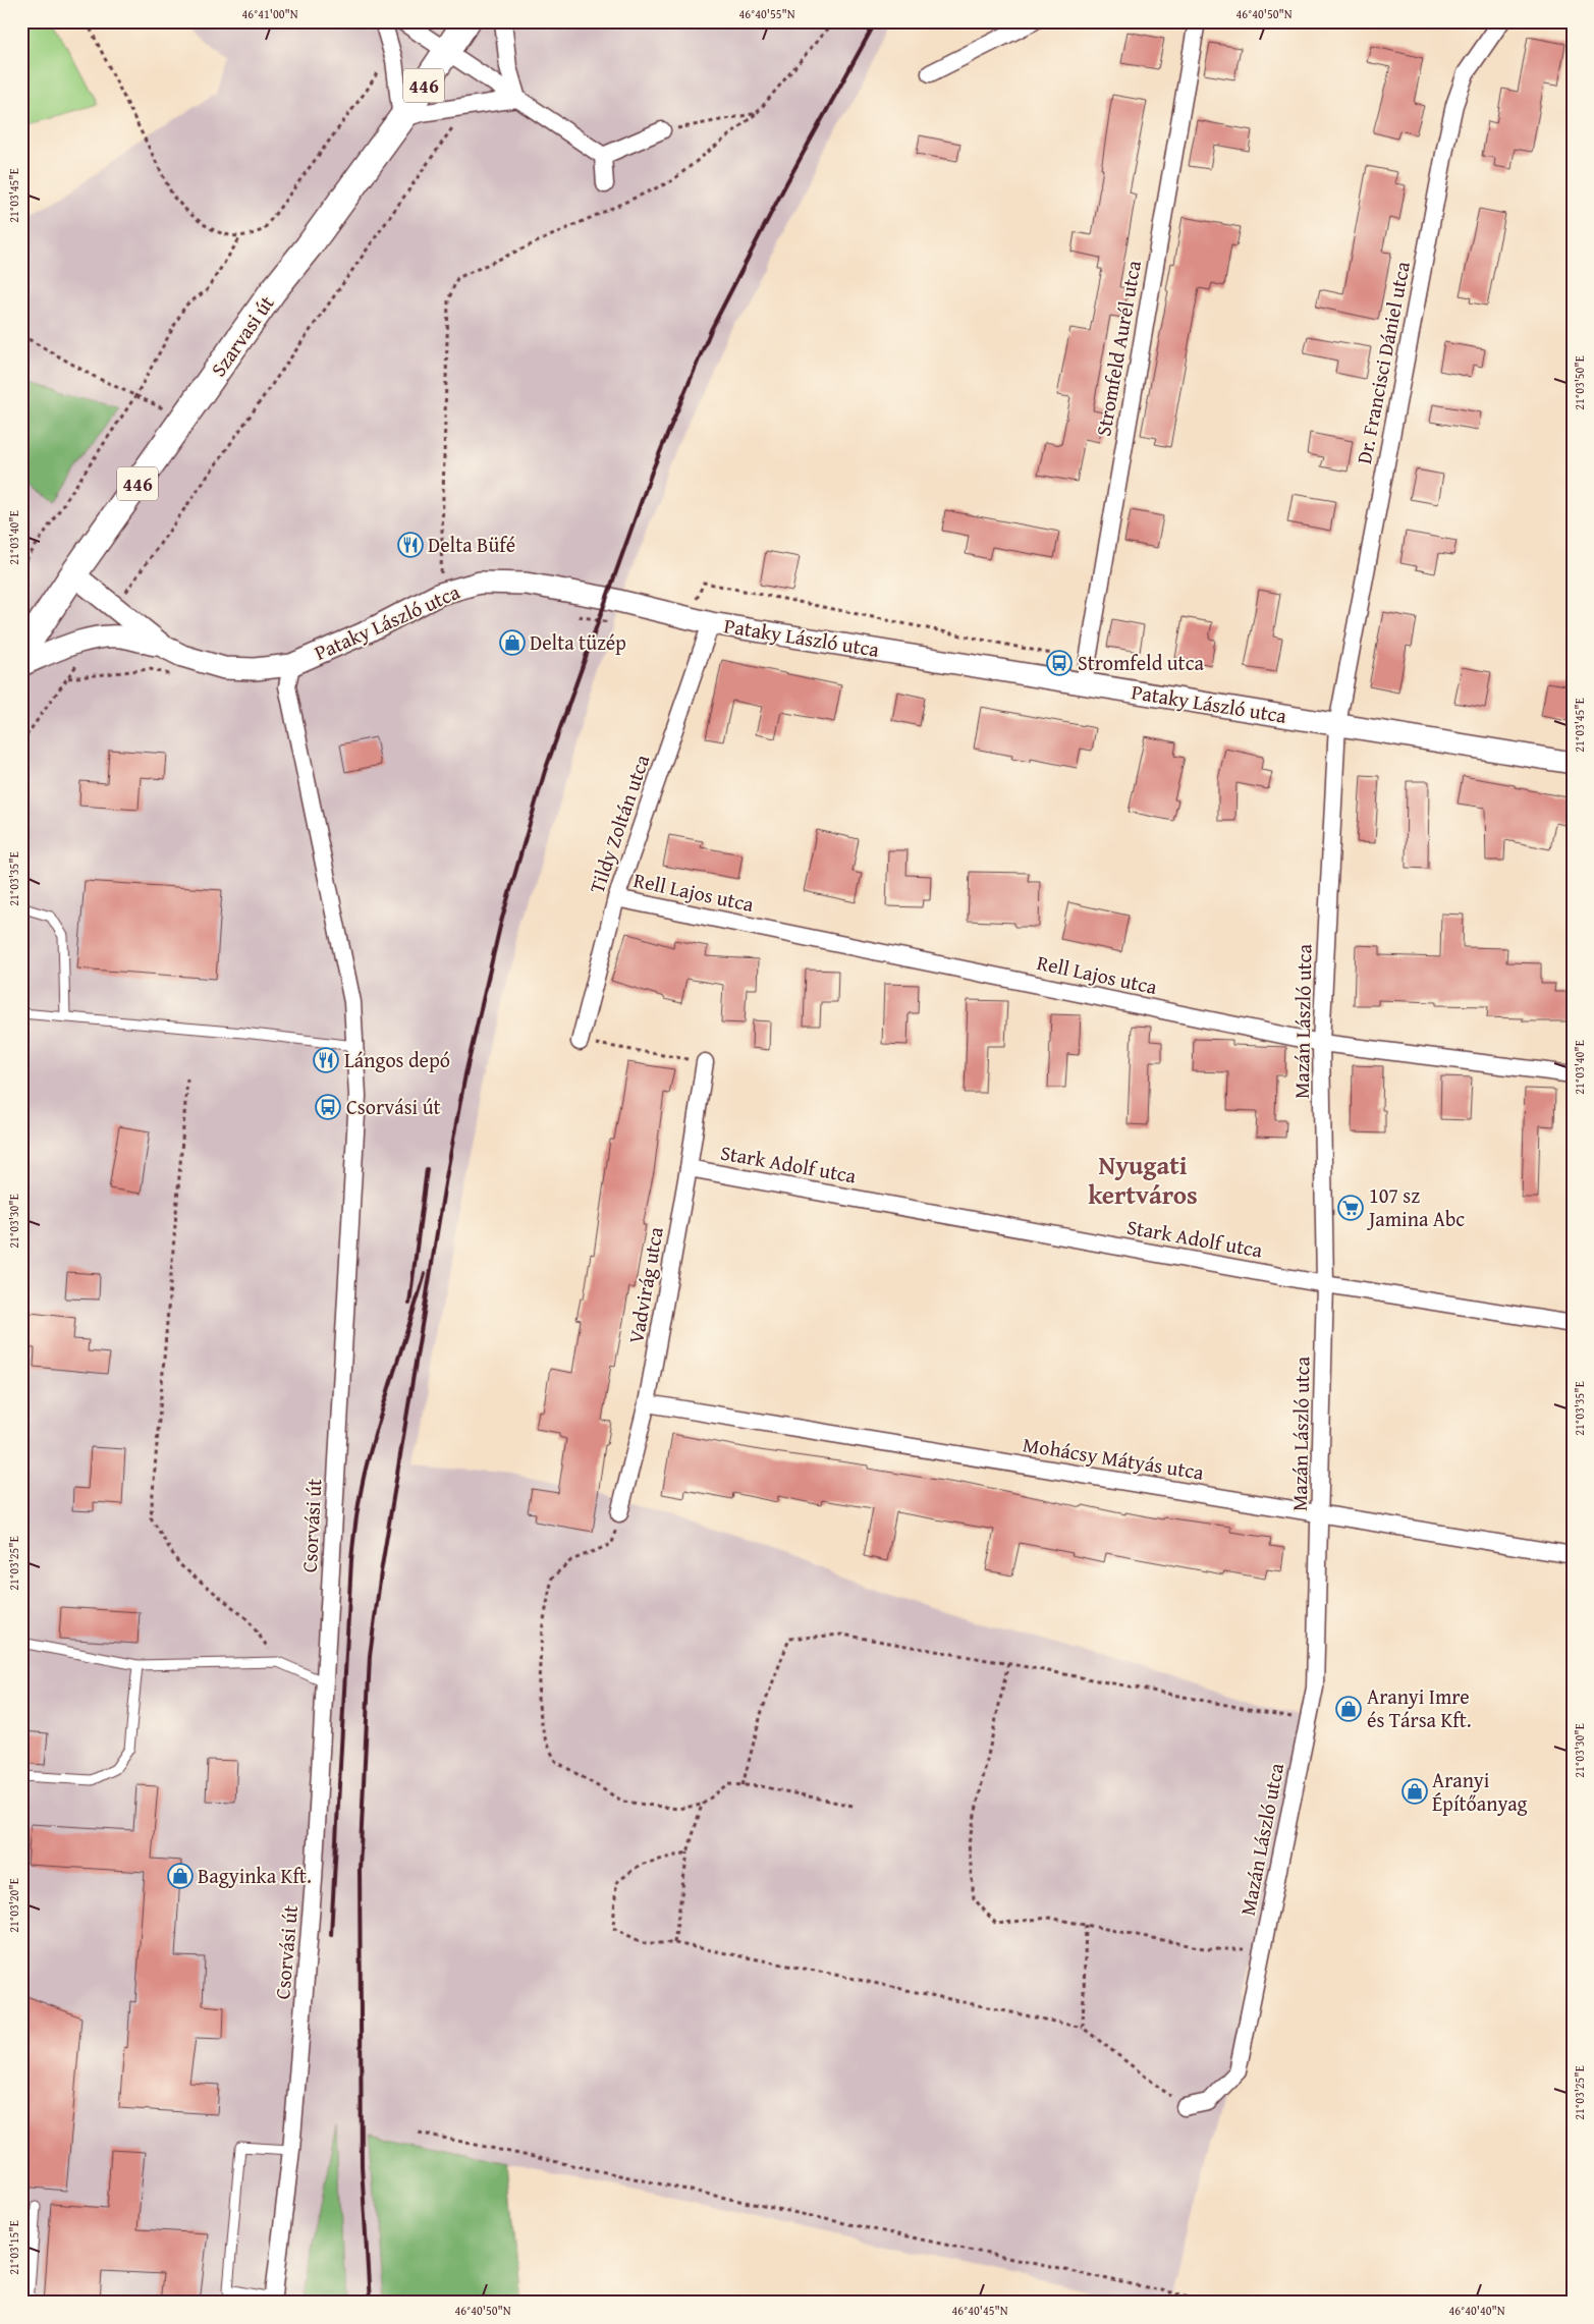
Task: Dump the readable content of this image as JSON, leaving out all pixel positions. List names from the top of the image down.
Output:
{
  "streets": {
    "main road": ["446", "Szarvasi út"],
    "street": [
      "Stromfeld Aurél utca",
      "Dr. Francisci Dániel utca",
      "Pataky László utca",
      "Tildy Zoltán utca",
      "Rell Lajos utca",
      "Mazán László utca",
      "Stark Adolf utca",
      "Vadvirág utca",
      "Mohácsy Mátyás utca",
      "Csorvási út"
    ]
  },
  "crossings": [
    ["Szarvasi út", "Pataky László utca"],
    ["Stromfeld Aurél utca", "Pataky László utca"],
    ["Dr. Francisci Dániel utca", "Pataky László utca"],
    ["Dr. Francisci Dániel utca", "Mazán László utca"],
    ["Pataky László utca", "Tildy Zoltán utca"],
    ["Pataky László utca", "Mazán László utca"],
    ["Pataky László utca", "Csorvási út"],
    ["Tildy Zoltán utca", "Rell Lajos utca"],
    ["Rell Lajos utca", "Mazán László utca"],
    ["Mazán László utca", "Stark Adolf utca"],
    ["Mazán László utca", "Mohácsy Mátyás utca"],
    ["Stark Adolf utca", "Vadvirág utca"],
    ["Vadvirág utca", "Mohácsy Mátyás utca"]
  ],
  "districts": ["Nyugati kertváros"],
  "places": {
    "restaurant": ["Delta Büfé", "Lángos depó"],
    "shop": [
      "Delta tüzép",
      "Aranyi Imre és Társa Kft.",
      "Aranyi Építőanyag",
      "Bagyinka Kft."
    ],
    "bus stop": ["Stromfeld utca", "Csorvási út"],
    "supermarket": ["107 sz Jamina Abc"]
  },
  "coordinates": [
    "46°41'00\"N",
    "46°40'55\"N",
    "46°40'50\"N",
    "21°03'45\"E",
    "21°03'50\"E",
    "21°03'40\"E",
    "21°03'35\"E",
    "21°03'30\"E",
    "21°03'25\"E",
    "21°03'20\"E",
    "21°03'15\"E",
    "46°40'45\"N",
    "46°40'40\"N"
  ]
}
